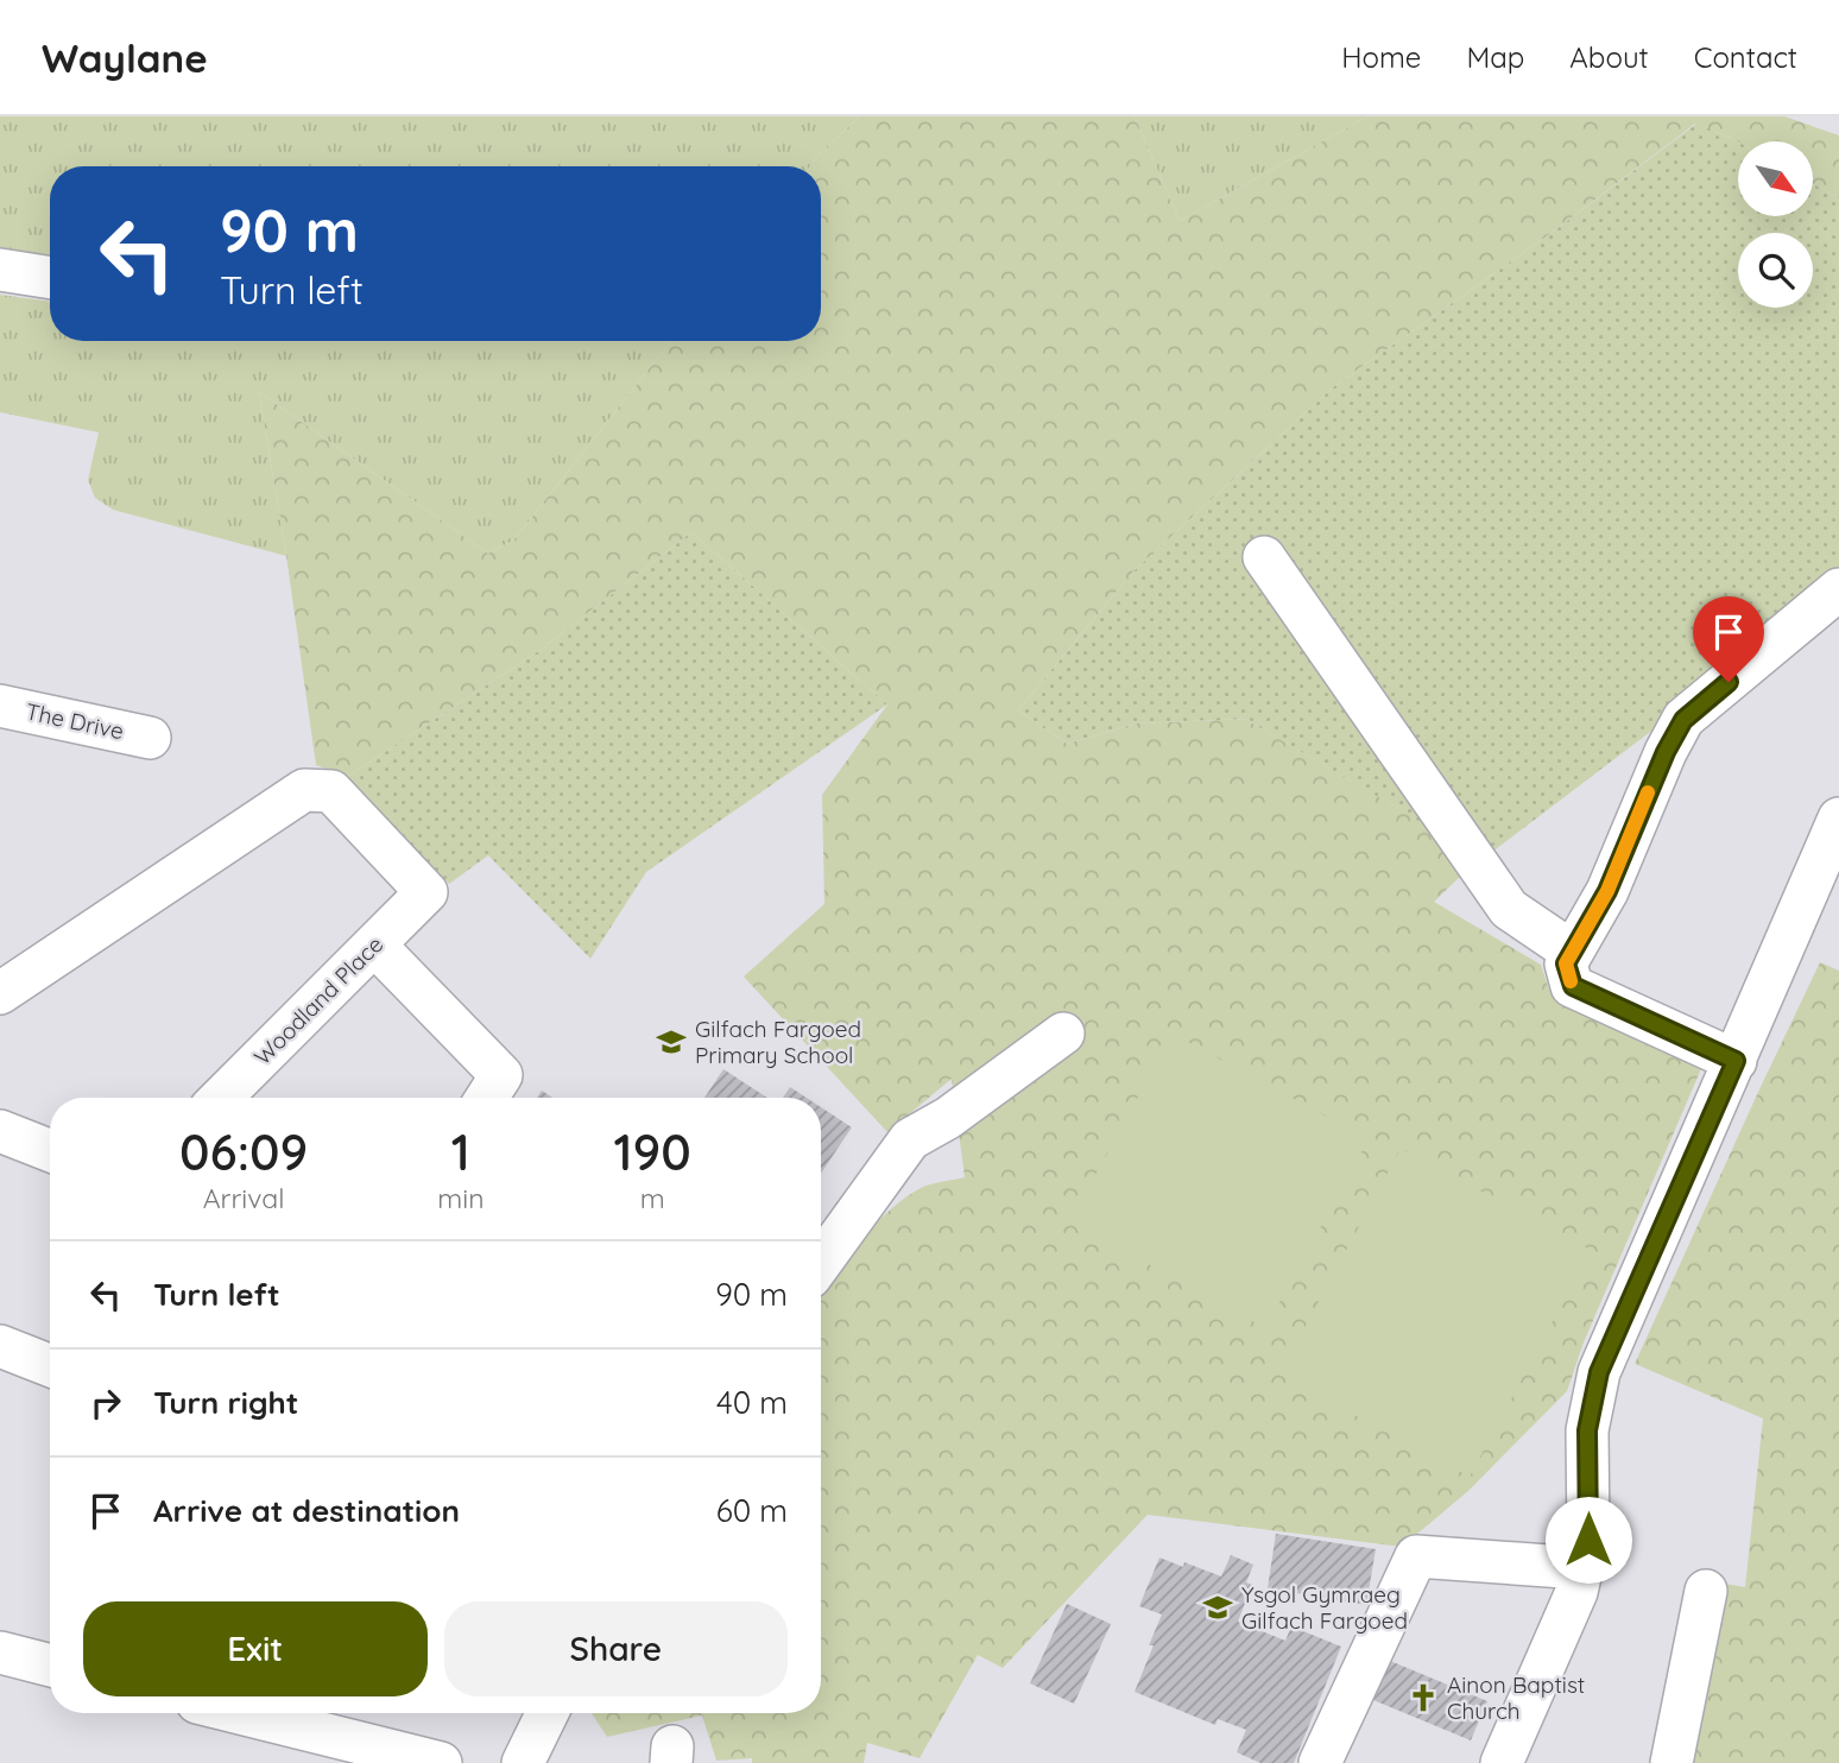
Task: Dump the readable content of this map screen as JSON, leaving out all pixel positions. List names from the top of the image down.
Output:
{
  "streets": {
    "street": ["The Drive", "Woodland Place"]
  },
  "places": {
    "school or university": ["Gilfach Fargoed Primary School", "Ysgol Gymraeg Gilfach Fargoed"],
    "church": ["Ainon Baptist Church"]
  },
  "north": "bottom right",
  "page": {
    "header": "Waylane",
    "nav": [
      "Home",
      "Map",
      "About",
      "Contact"
    ],
    "turn": ["90 m", "Turn left"],
    "eta": [
      "06:09",
      "Arrival",
      "1",
      "min",
      "190",
      "m"
    ],
    "list": [
      {
        "name": "Turn left",
        "value": "90 m"
      },
      {
        "name": "Turn right",
        "value": "40 m"
      },
      {
        "name": "Arrive at destination",
        "value": "60 m"
      }
    ],
    "buttons": ["Exit", "Share"]
  }
}
